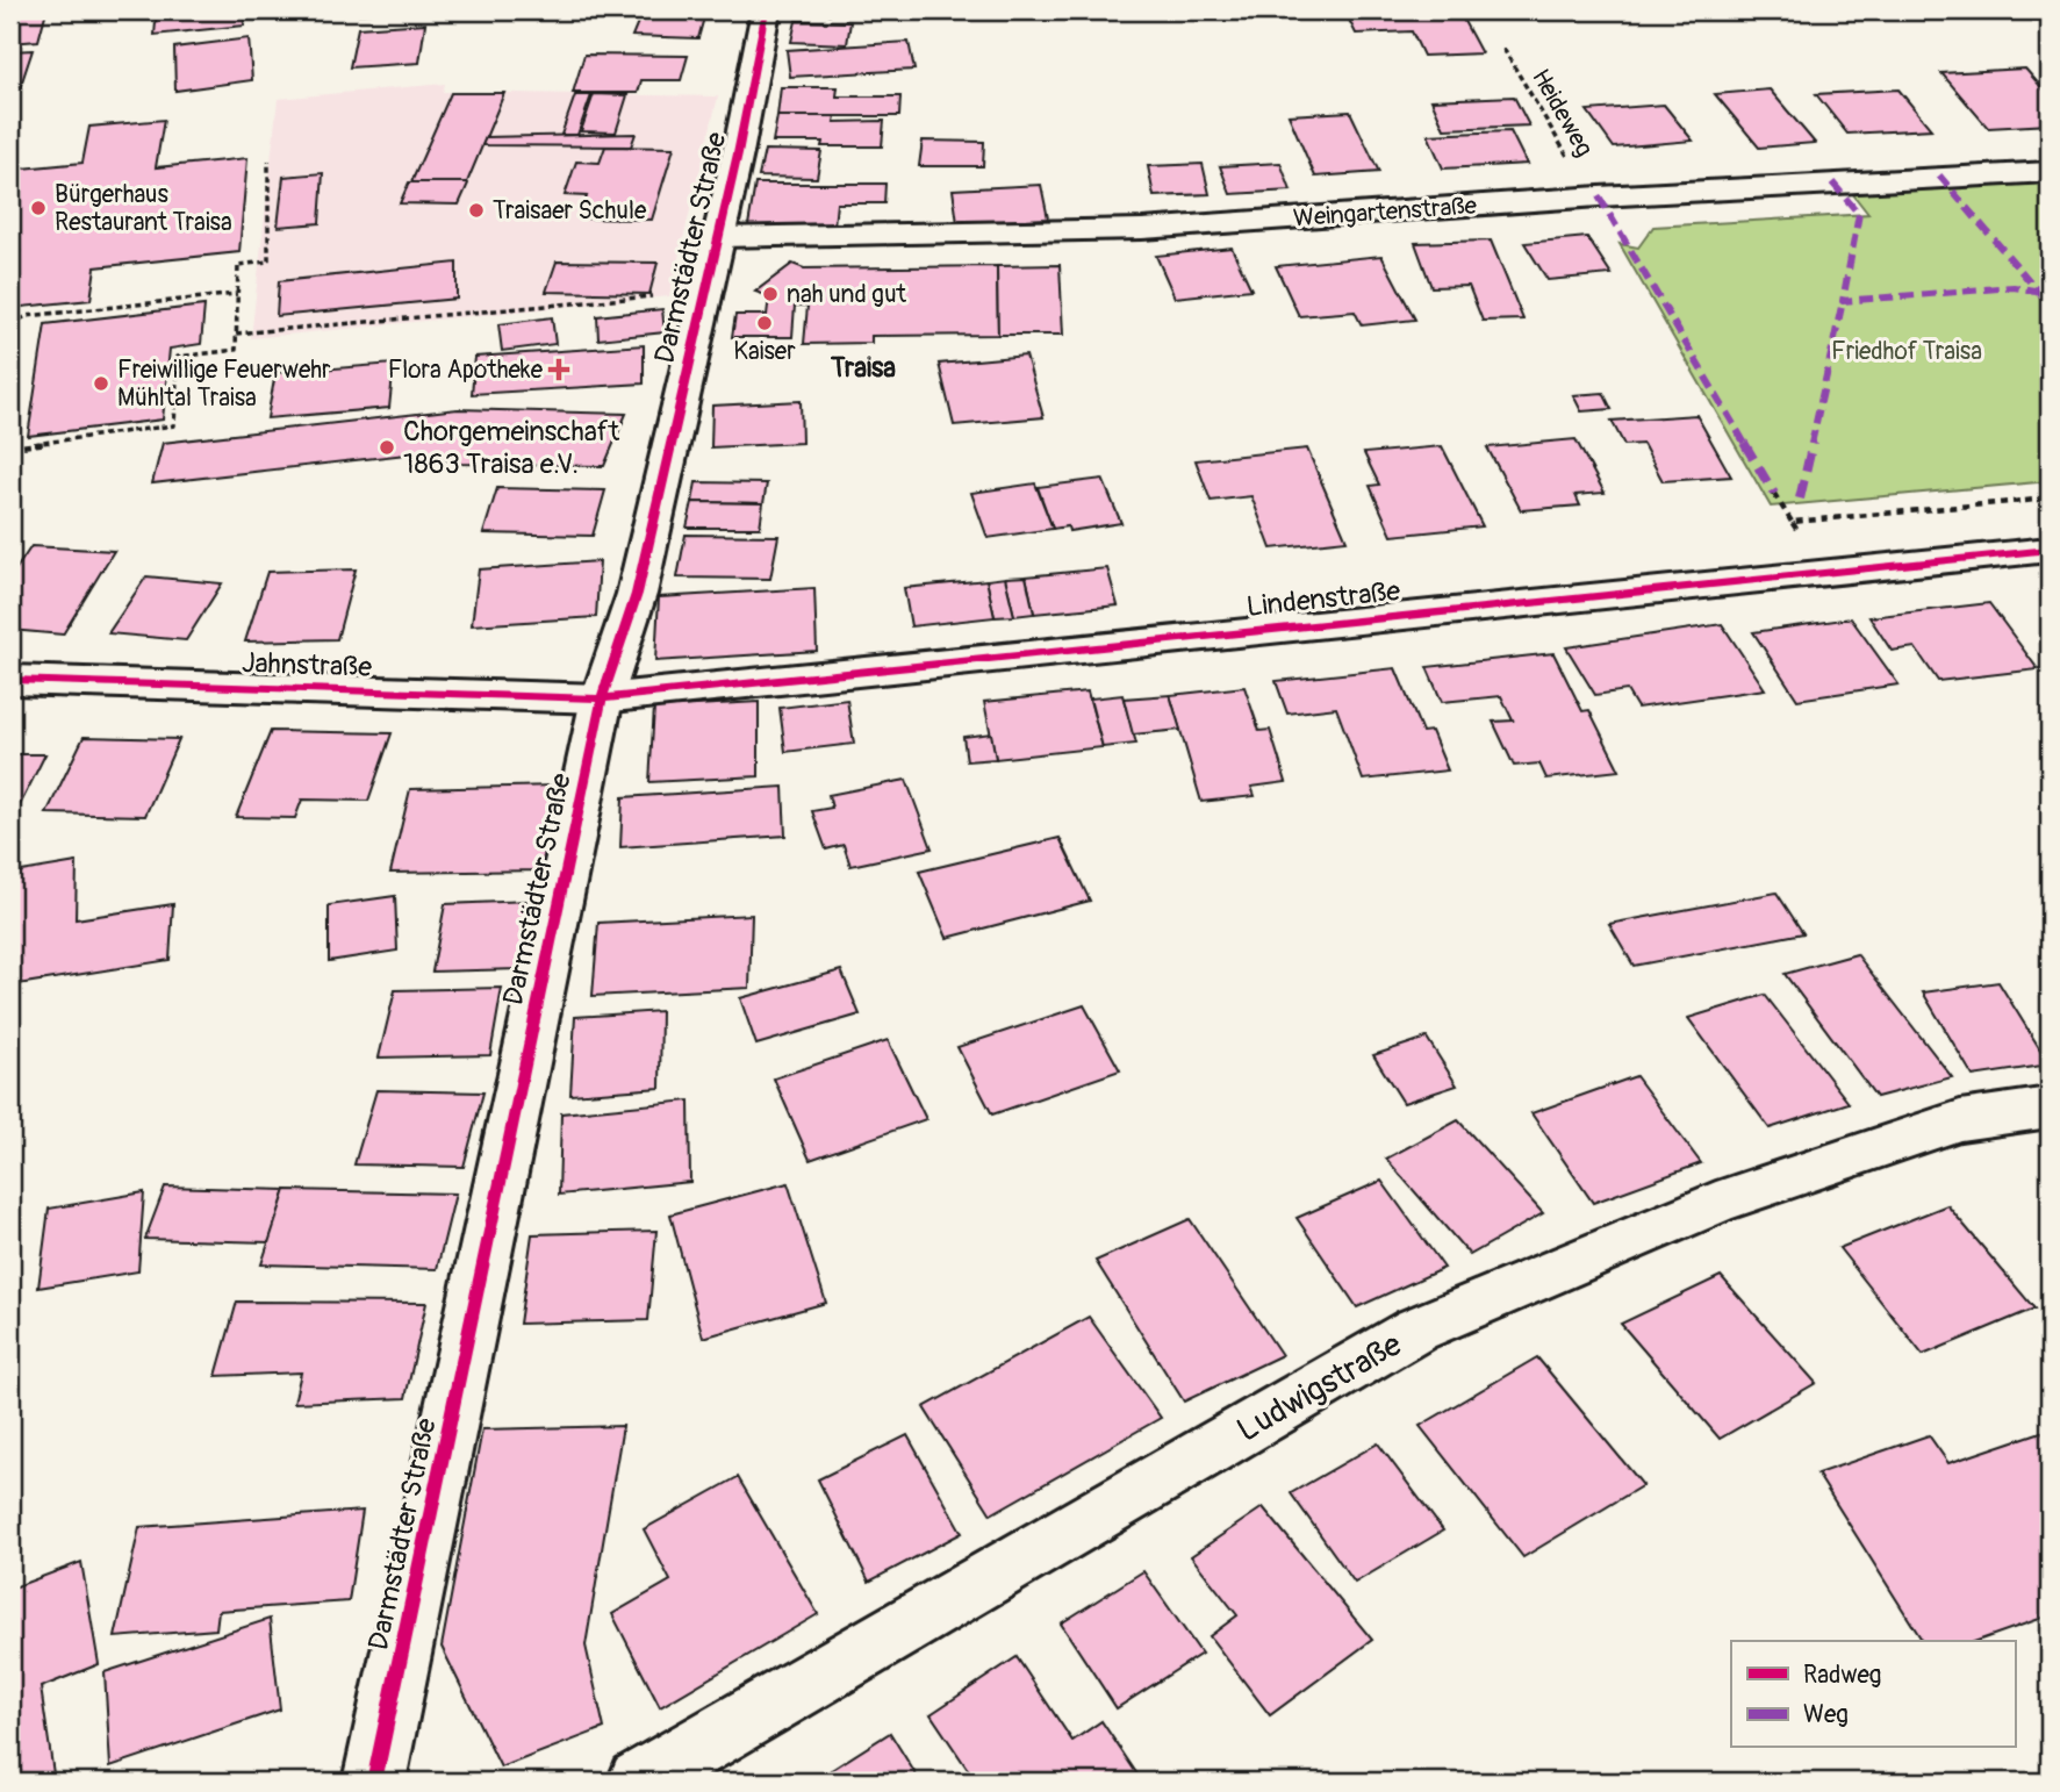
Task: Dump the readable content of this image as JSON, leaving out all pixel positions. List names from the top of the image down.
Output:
{
  "streets": {
    "street": [
      "Weingartenstraße",
      "Darmstädter Straße",
      "Lindenstraße",
      "Jahnstraße",
      "Ludwigstraße"
    ],
    "path": ["Heideweg"]
  },
  "crossings": [
    ["Heideweg", "Weingartenstraße"],
    ["Weingartenstraße", "Darmstädter Straße"],
    ["Darmstädter Straße", "Lindenstraße"],
    ["Darmstädter Straße", "Jahnstraße"],
    ["Lindenstraße", "Jahnstraße"]
  ],
  "districts": ["Traisa"],
  "parks": ["Friedhof Traisa"],
  "places": {
    "other": [
      "Bürgerhaus Restaurant Traisa",
      "Traisaer Schule",
      "nah und gut",
      "Kaiser",
      "Freiwillige Feuerwehr Mühltal Traisa",
      "Chorgemeinschaft 1863 Traisa e.V."
    ],
    "health": ["Flora Apotheke"]
  },
  "legend": ["Radweg", "Weg"]
}
